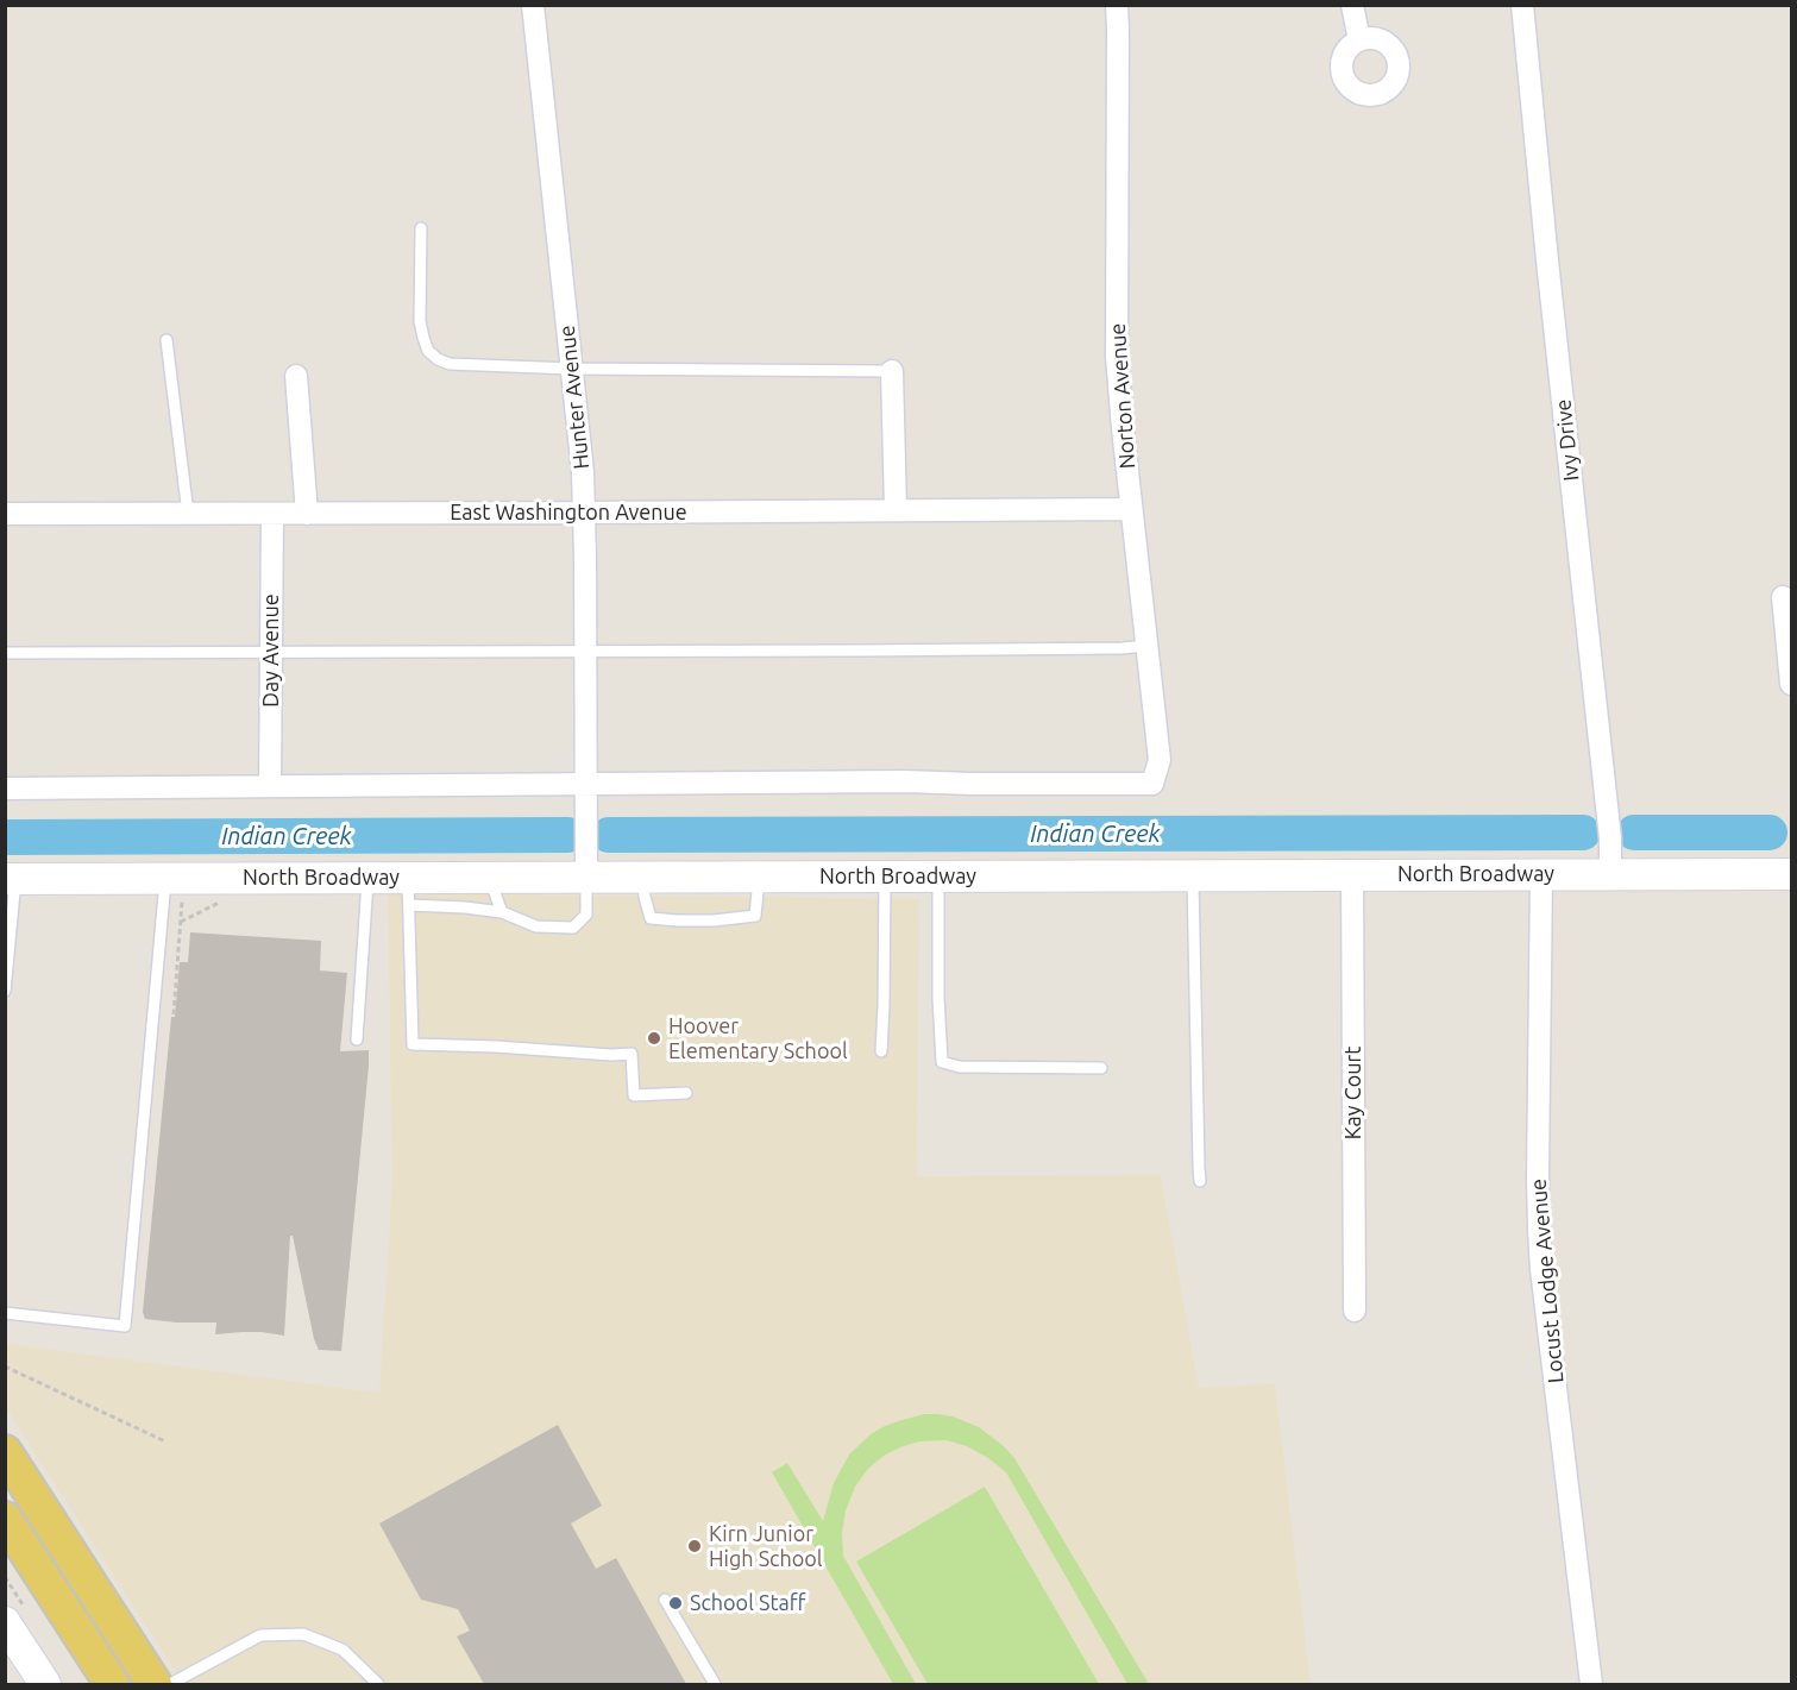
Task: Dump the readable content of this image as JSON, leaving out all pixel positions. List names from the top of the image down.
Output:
{
  "streets": {
    "main road": ["North Broadway"],
    "street": [
      "Norton Avenue",
      "Hunter Avenue",
      "Ivy Drive",
      "East Washington Avenue",
      "Day Avenue",
      "Kay Court",
      "Locust Lodge Avenue"
    ]
  },
  "crossings": [
    ["Norton Avenue", "Hunter Avenue"],
    ["Norton Avenue", "East Washington Avenue"],
    ["Hunter Avenue", "East Washington Avenue"],
    ["Hunter Avenue", "North Broadway"],
    ["Ivy Drive", "North Broadway"],
    ["East Washington Avenue", "Day Avenue"],
    ["North Broadway", "Kay Court"],
    ["North Broadway", "Locust Lodge Avenue"]
  ],
  "water": ["Indian Creek"],
  "places": ["Hoover Elementary School", "Kirn Junior High School", "School Staff"]
}
